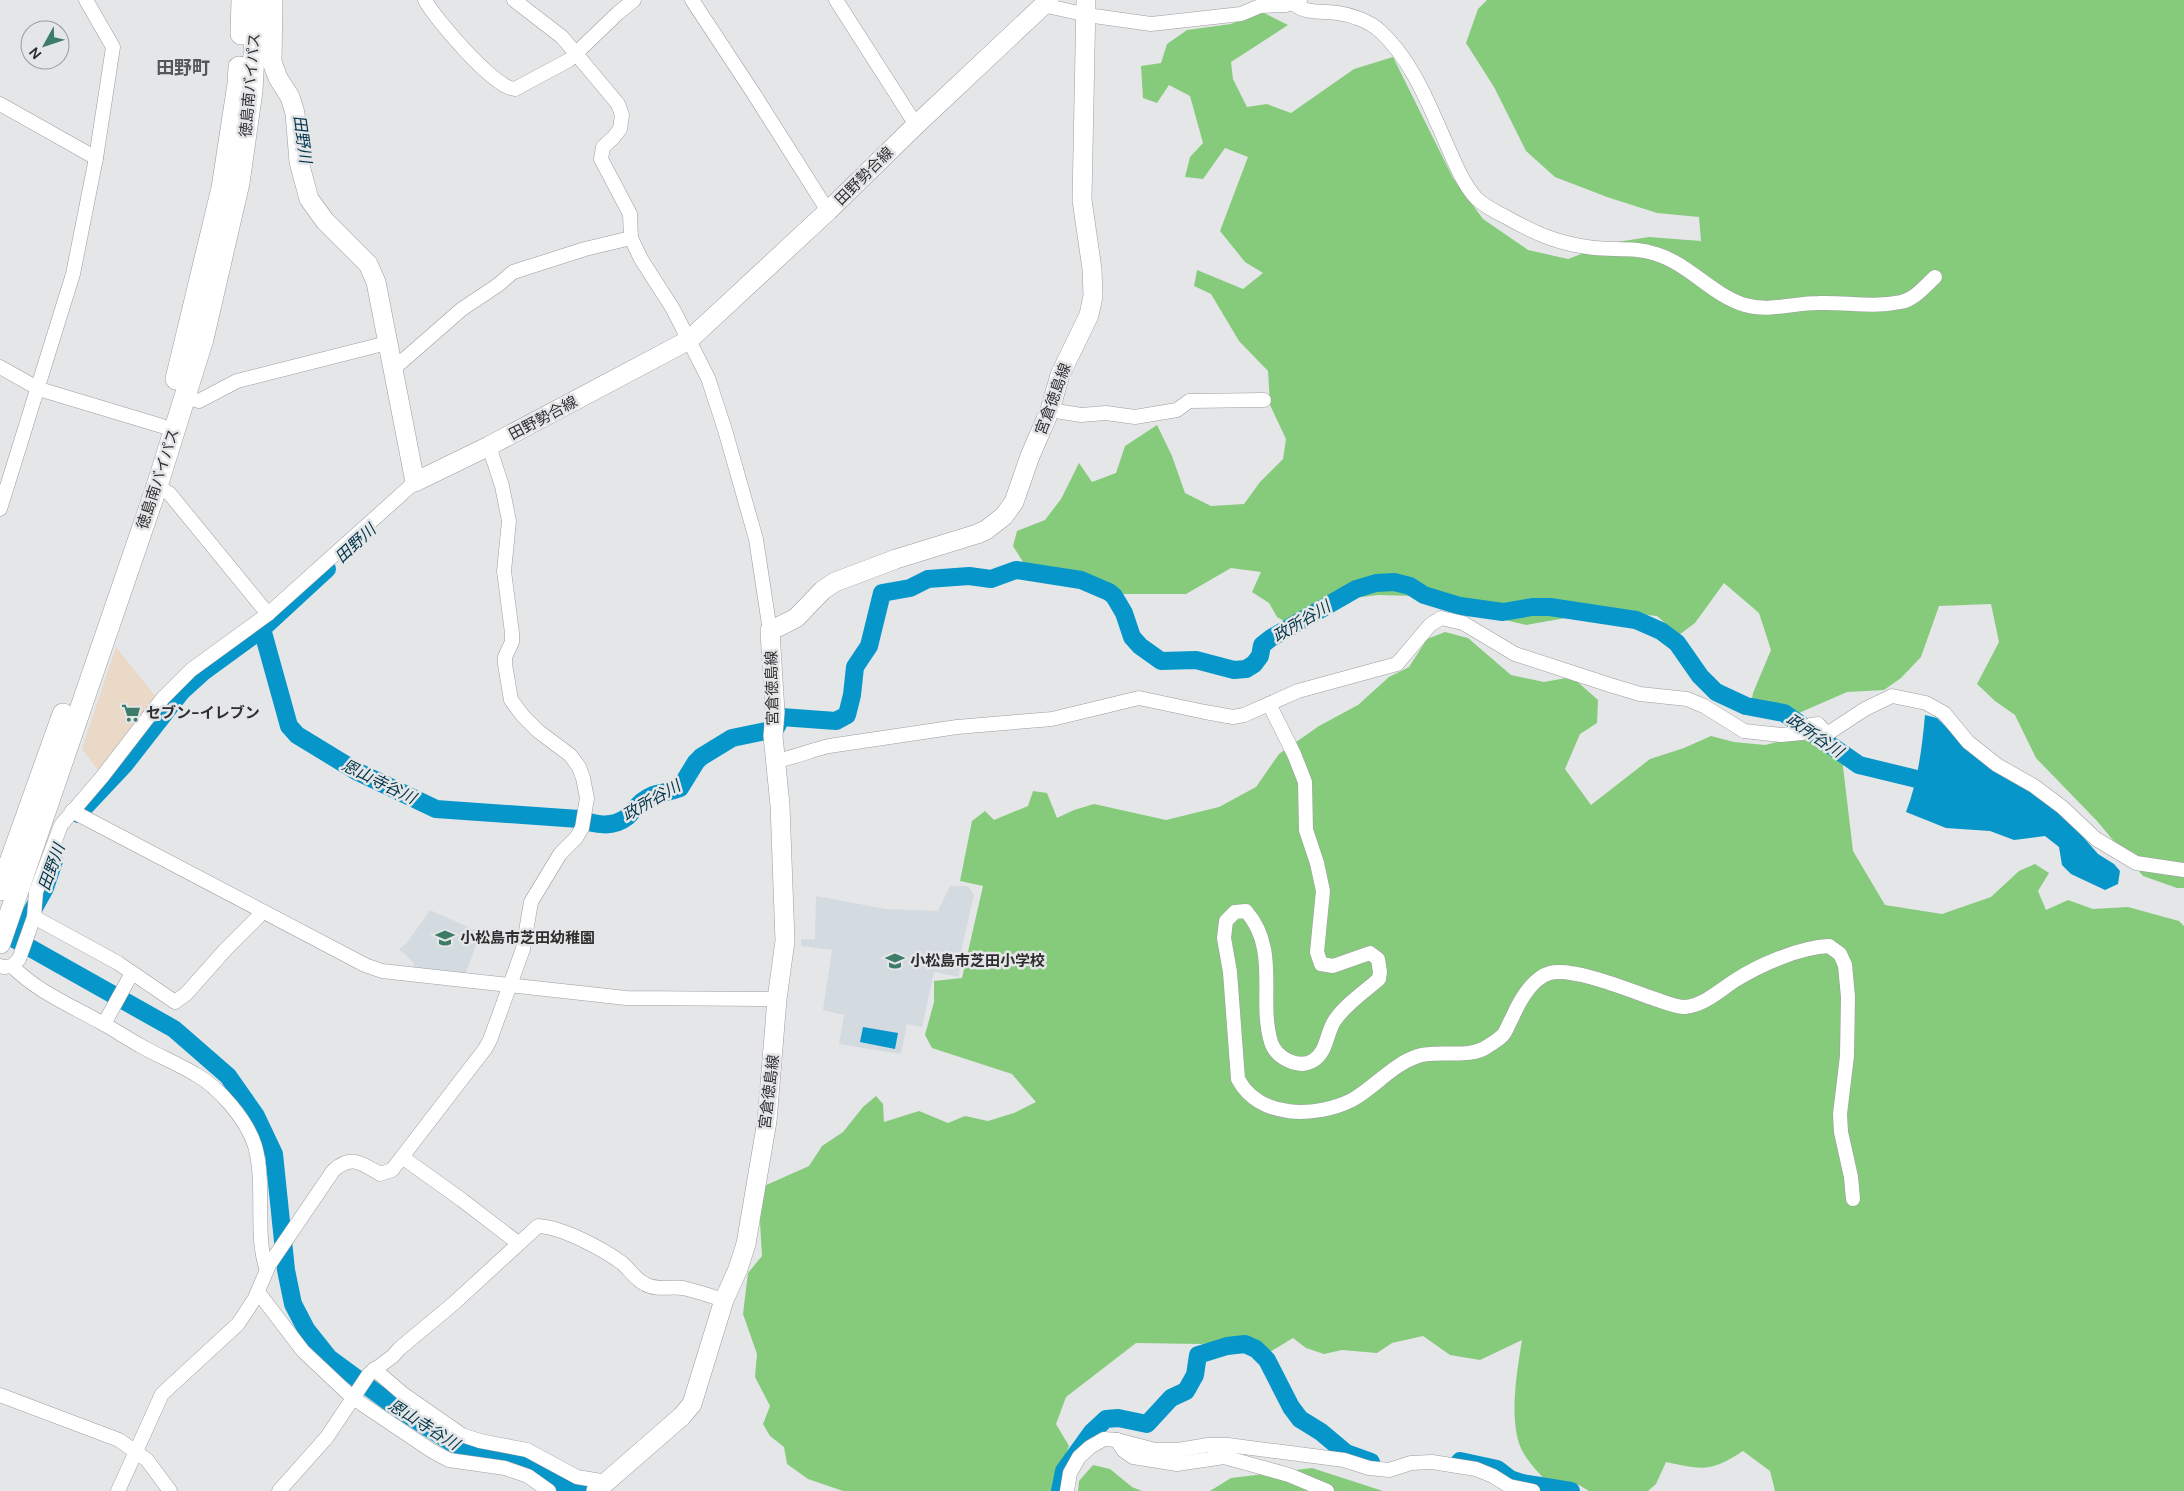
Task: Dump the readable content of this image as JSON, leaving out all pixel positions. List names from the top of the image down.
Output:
{
  "streets": {
    "highway": ["徳島南バイパス"],
    "main road": ["田野勢合線", "宮倉徳島線"]
  },
  "districts": ["田野町"],
  "water": ["田野川", "政所谷川", "恩山寺谷川"],
  "places": {
    "supermarket": ["セブン-イレブン"],
    "school or university": ["小松島市芝田幼稚園", "小松島市芝田小学校"]
  },
  "north": "bottom left"
}
